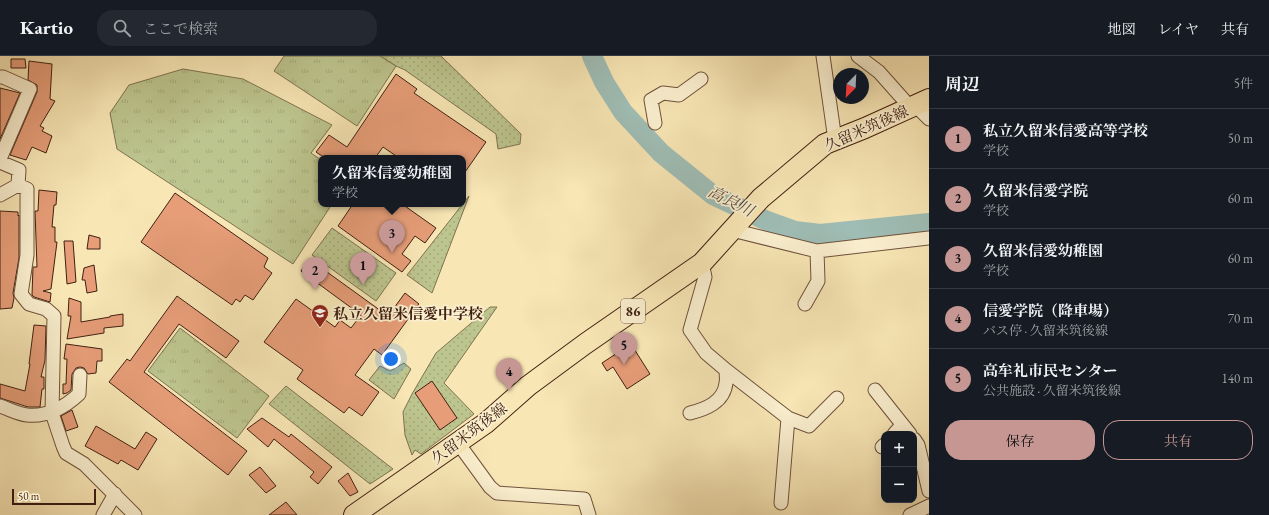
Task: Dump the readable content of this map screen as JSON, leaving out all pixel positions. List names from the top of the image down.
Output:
{
  "streets": {
    "main road": ["久留米筑後線", "86"]
  },
  "water": ["高良川"],
  "places": {
    "school or university": ["私立久留米信愛中学校"]
  },
  "scale_bar": "50 m",
  "north": "bottom left",
  "page": {
    "header": "Kartio",
    "search": "ここで検索",
    "nav": ["地図", "レイヤ", "共有"],
    "heading": ["周辺", "5件"],
    "list": [
      {
        "mark": "1",
        "name": "私立久留米信愛高等学校",
        "note": "学校",
        "value": "50 m"
      },
      {
        "mark": "2",
        "name": "久留米信愛学院",
        "note": "学校",
        "value": "60 m"
      },
      {
        "mark": "3",
        "name": "久留米信愛幼稚園",
        "note": "学校",
        "value": "60 m"
      },
      {
        "mark": "4",
        "name": "信愛学院（降車場）",
        "note": "バス停 · 久留米筑後線",
        "value": "70 m"
      },
      {
        "mark": "5",
        "name": "高牟礼市民センター",
        "note": "公共施設 · 久留米筑後線",
        "value": "140 m"
      }
    ],
    "popup": ["久留米信愛幼稚園", "学校"],
    "pins": [
      "3",
      "1",
      "2",
      "5",
      "4"
    ],
    "buttons": ["保存", "共有"],
    "map_buttons": ["+", "−"],
    "scale": "50 m"
  }
}
